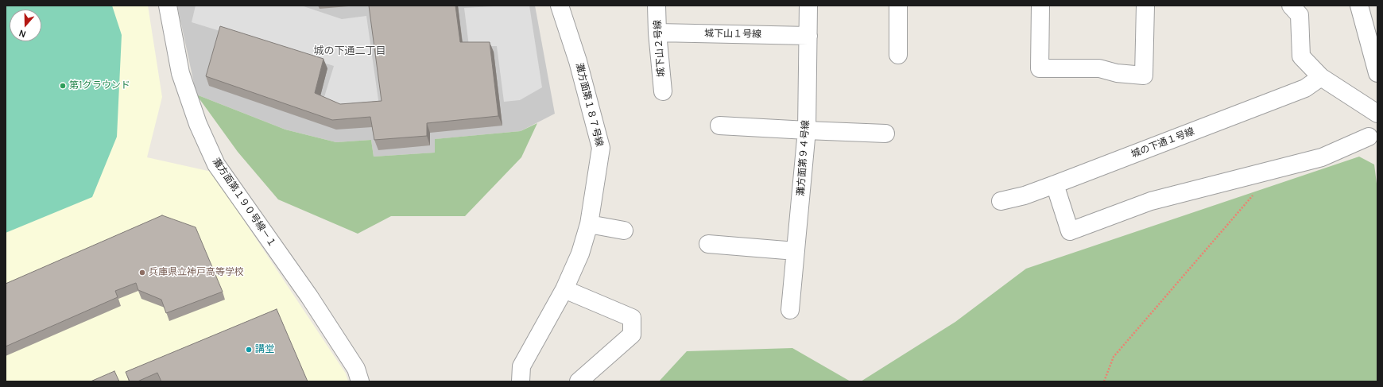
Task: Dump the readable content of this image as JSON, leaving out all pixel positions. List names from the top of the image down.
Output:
{
  "streets": {
    "street": [
      "城下山１号線",
      "城下山２号線",
      "灘方面第１８７号線",
      "城の下通１号線",
      "灘方面第９４号線",
      "灘方面第１９０号線－１"
    ]
  },
  "crossings": [
    ["城下山１号線", "城下山２号線"],
    ["城下山１号線", "灘方面第９４号線"]
  ],
  "districts": ["城の下通二丁目"],
  "places": ["第1グラウンド", "兵庫県立神戸高等学校", "講堂"],
  "north": "bottom"
}
